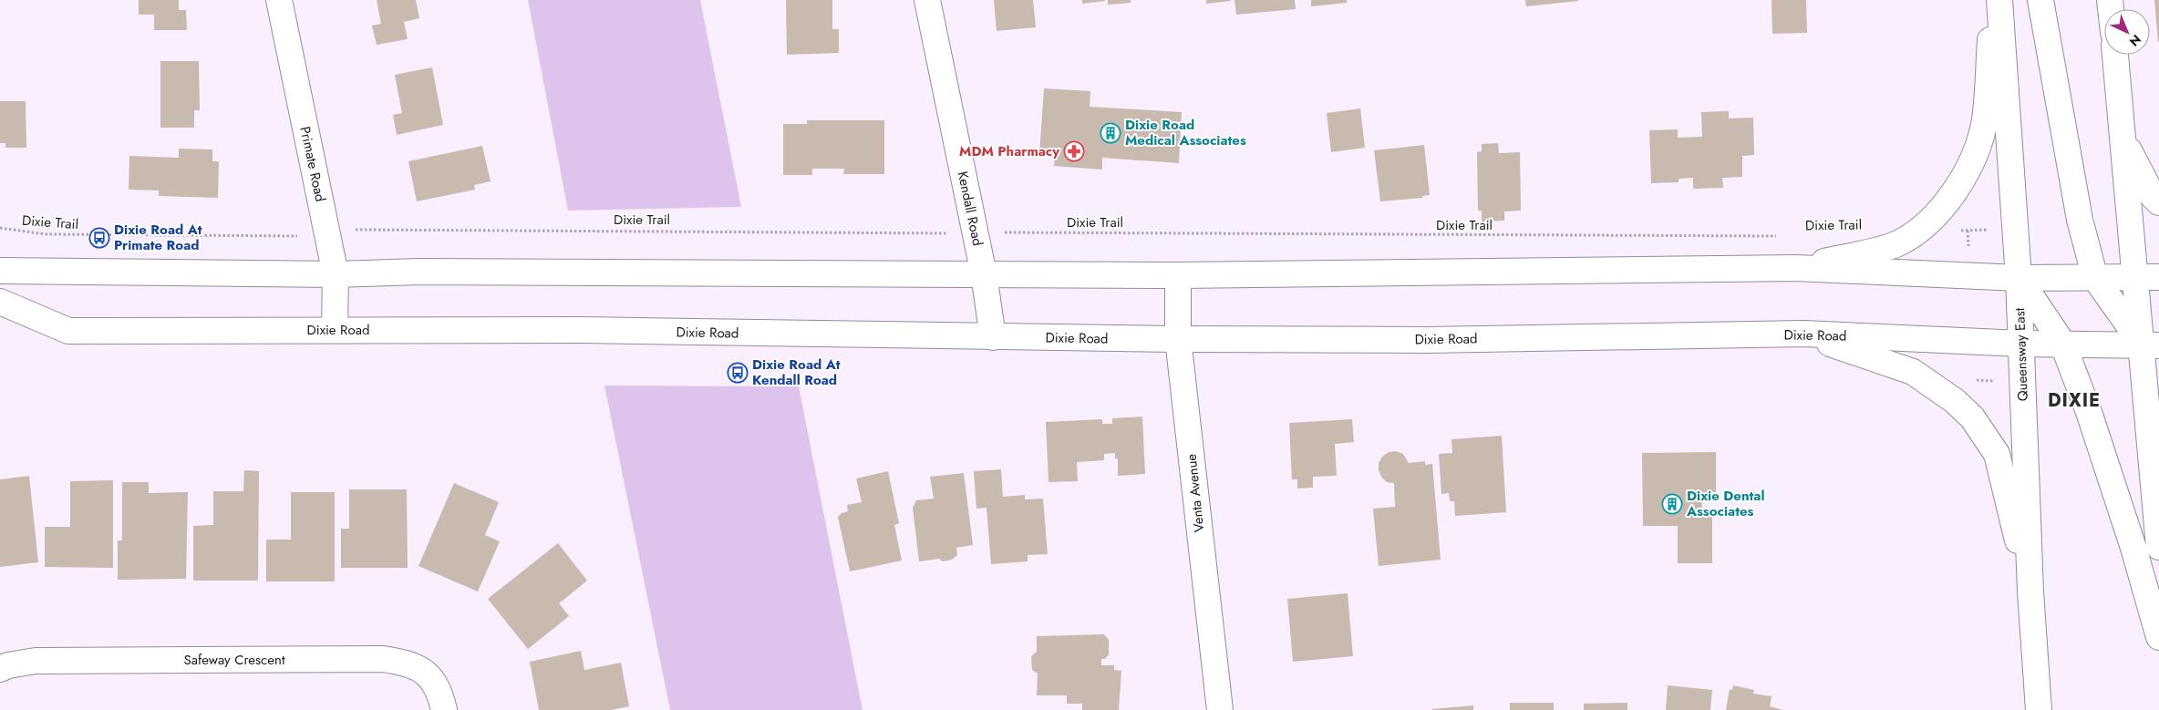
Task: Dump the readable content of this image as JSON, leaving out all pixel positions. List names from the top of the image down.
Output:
{
  "streets": {
    "main road": [
      "Primate Road",
      "Kendall Road",
      "Dixie Road",
      "Queensway East",
      "Venta Avenue",
      "Safeway Crescent"
    ],
    "path": ["Dixie Trail"]
  },
  "crossings": [
    ["Primate Road", "Dixie Road"],
    ["Kendall Road", "Dixie Road"],
    ["Dixie Road", "Queensway East"],
    ["Dixie Road", "Venta Avenue"]
  ],
  "districts": ["DIXIE"],
  "places": {
    "building": ["Dixie Road Medical Associates", "Dixie Dental Associates"],
    "pharmacy": ["MDM Pharmacy"],
    "bus stop": ["Dixie Road At Primate Road", "Dixie Road At Kendall Road"]
  },
  "north": "bottom right"
}
